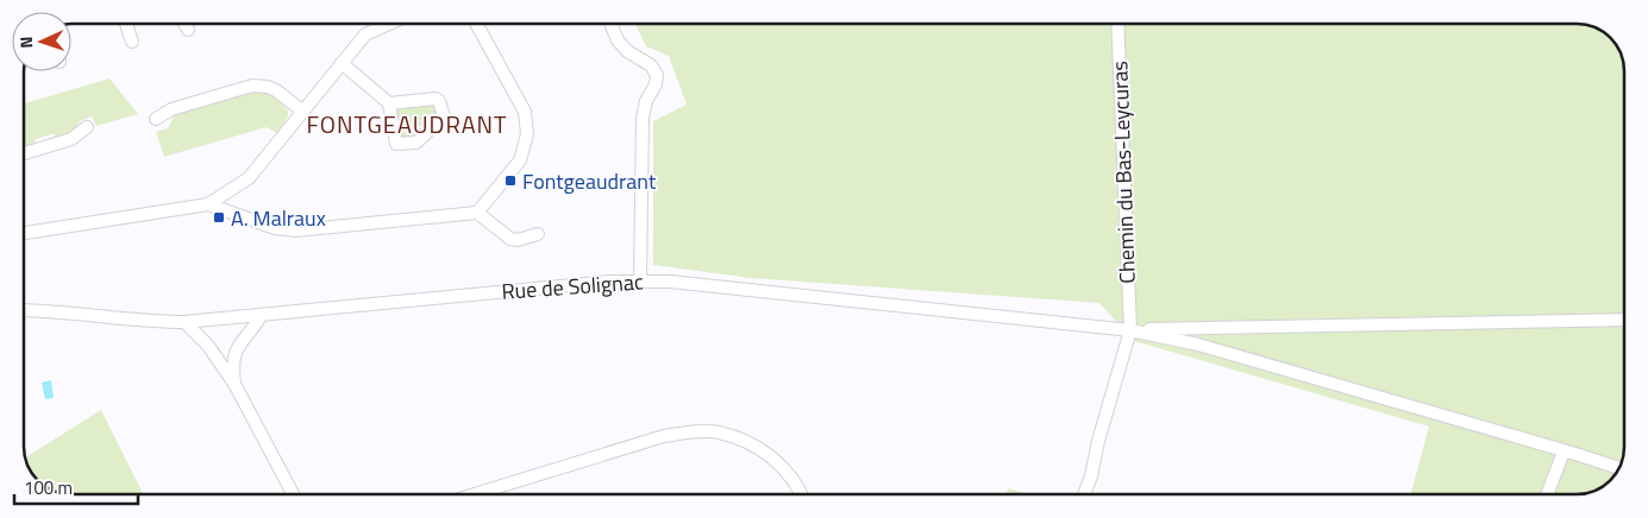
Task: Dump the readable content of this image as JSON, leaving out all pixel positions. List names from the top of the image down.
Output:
{
  "streets": {
    "street": ["Chemin du Bas-Leycuras", "Rue de Solignac"]
  },
  "crossings": [
    ["Chemin du Bas-Leycuras", "Rue de Solignac"]
  ],
  "districts": ["FONTGEAUDRANT"],
  "places": {
    "transit": ["Fontgeaudrant", "A. Malraux"]
  },
  "scale_bar": "100 m",
  "north": "left"
}
